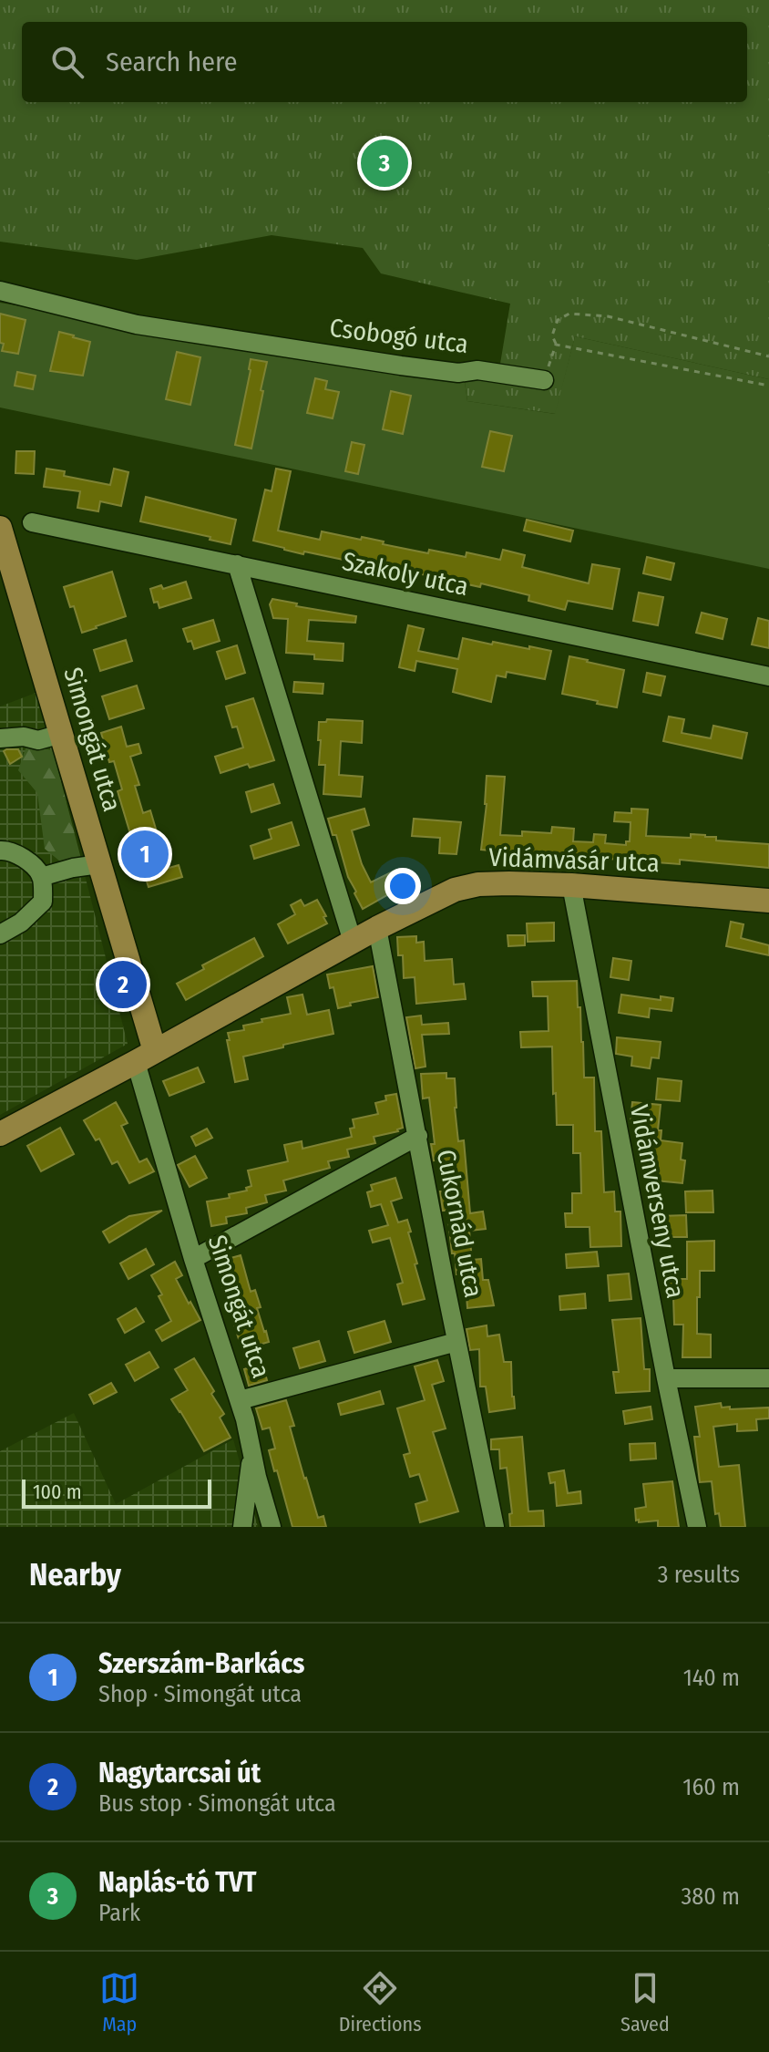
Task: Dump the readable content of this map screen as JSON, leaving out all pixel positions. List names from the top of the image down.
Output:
{
  "streets": {
    "main road": ["Simongát utca", "Vidámvásár utca"],
    "street": [
      "Csobogó utca",
      "Szakoly utca",
      "Vidámverseny utca",
      "Cukornád utca"
    ]
  },
  "crossings": [
    ["Simongát utca", "Vidámvásár utca"],
    ["Vidámvásár utca", "Vidámverseny utca"],
    ["Vidámvásár utca", "Cukornád utca"]
  ],
  "scale_bar": "100 m",
  "page": {
    "search": "Search here",
    "pins": ["3", "1", "2"],
    "scale": "100 m",
    "heading": ["Nearby", "3 results"],
    "list": [
      {
        "mark": "1",
        "name": "Szerszám-Barkács",
        "note": "Shop · Simongát utca",
        "value": "140 m"
      },
      {
        "mark": "2",
        "name": "Nagytarcsai út",
        "note": "Bus stop · Simongát utca",
        "value": "160 m"
      },
      {
        "mark": "3",
        "name": "Naplás-tó TVT",
        "note": "Park",
        "value": "380 m"
      }
    ],
    "nav": ["Map", "Directions", "Saved"]
  }
}
